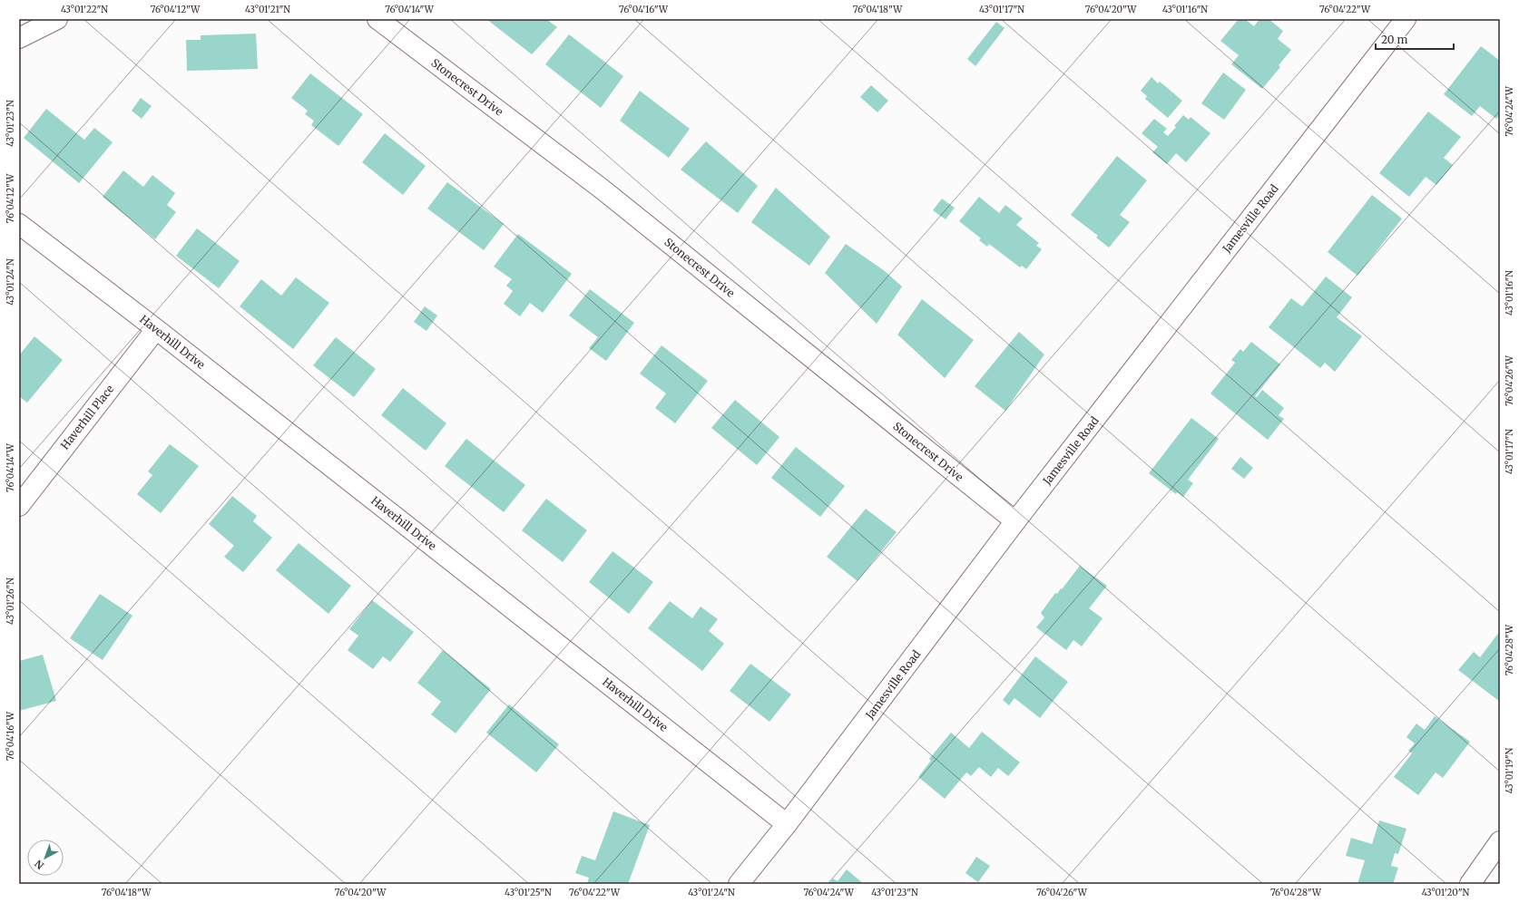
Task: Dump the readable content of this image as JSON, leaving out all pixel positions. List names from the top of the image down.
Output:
{
  "streets": {
    "street": [
      "Stonecrest Drive",
      "Jamesville Road",
      "Haverhill Drive",
      "Haverhill Place"
    ]
  },
  "crossings": [
    ["Stonecrest Drive", "Jamesville Road"],
    ["Jamesville Road", "Haverhill Drive"],
    ["Haverhill Drive", "Haverhill Place"]
  ],
  "scale_bar": "20 m",
  "north": "bottom left",
  "coordinates": [
    "43°01'22\"N",
    "76°04'12\"W",
    "43°01'21\"N",
    "76°04'14\"W",
    "76°04'16\"W",
    "76°04'18\"W",
    "43°01'17\"N",
    "76°04'20\"W",
    "43°01'16\"N",
    "76°04'22\"W",
    "76°04'24\"W",
    "43°01'23\"N",
    "43°01'24\"N",
    "76°04'26\"W",
    "43°01'26\"N",
    "76°04'28\"W",
    "43°01'19\"N",
    "43°01'25\"N",
    "43°01'20\"N"
  ]
}
